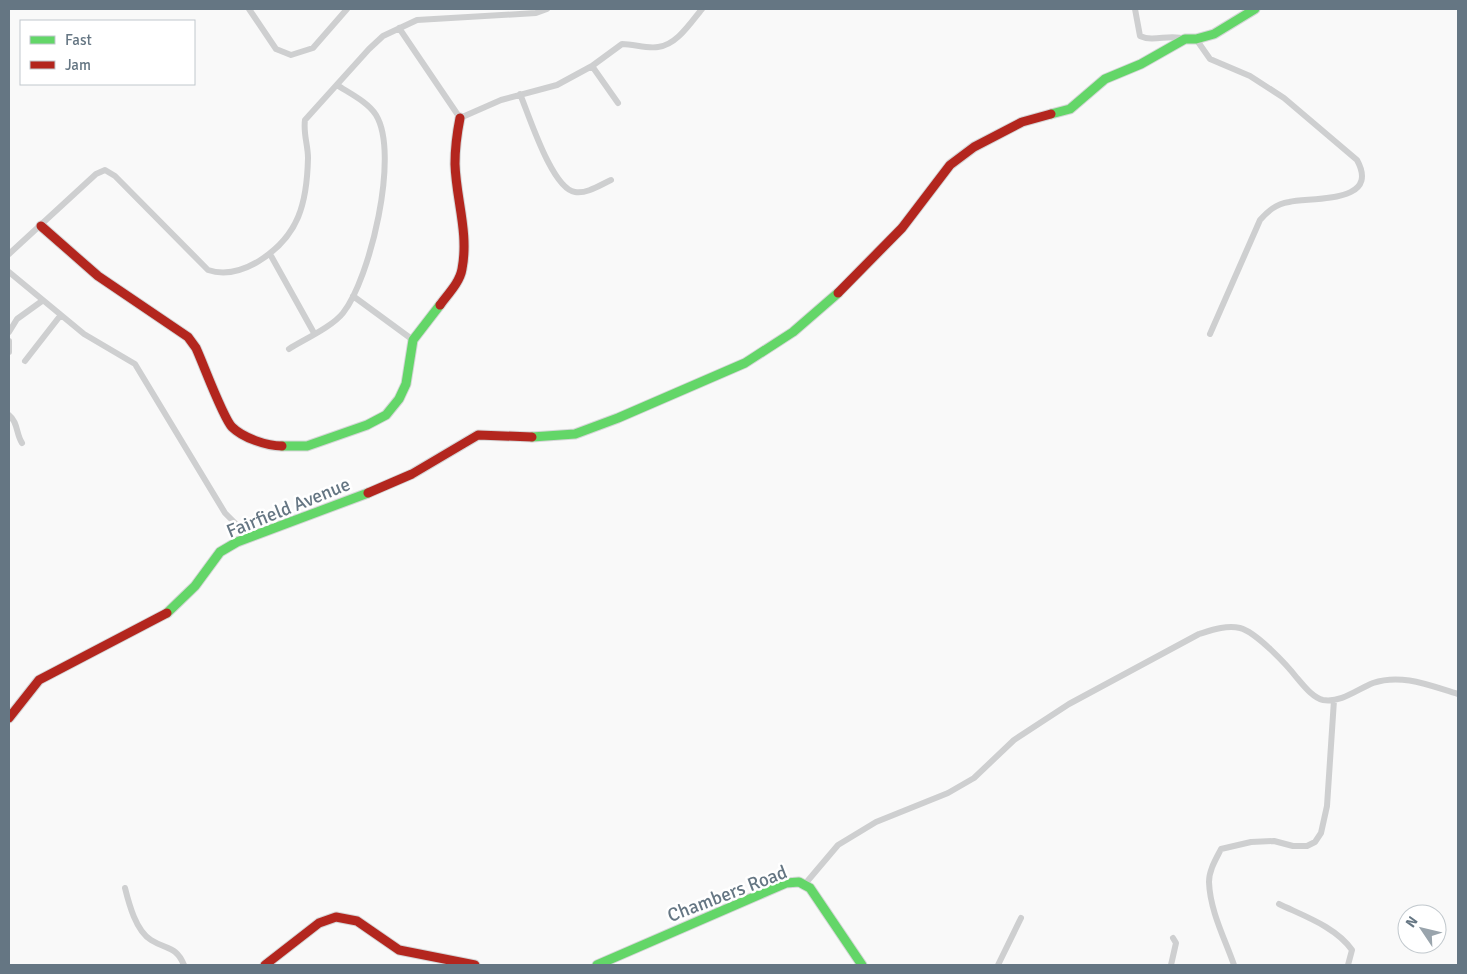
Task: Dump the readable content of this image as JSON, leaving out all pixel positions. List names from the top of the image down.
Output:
{
  "streets": {
    "street": ["Fairfield Avenue", "Chambers Road"]
  },
  "legend": ["Fast", "Jam"],
  "north": "top left"
}
